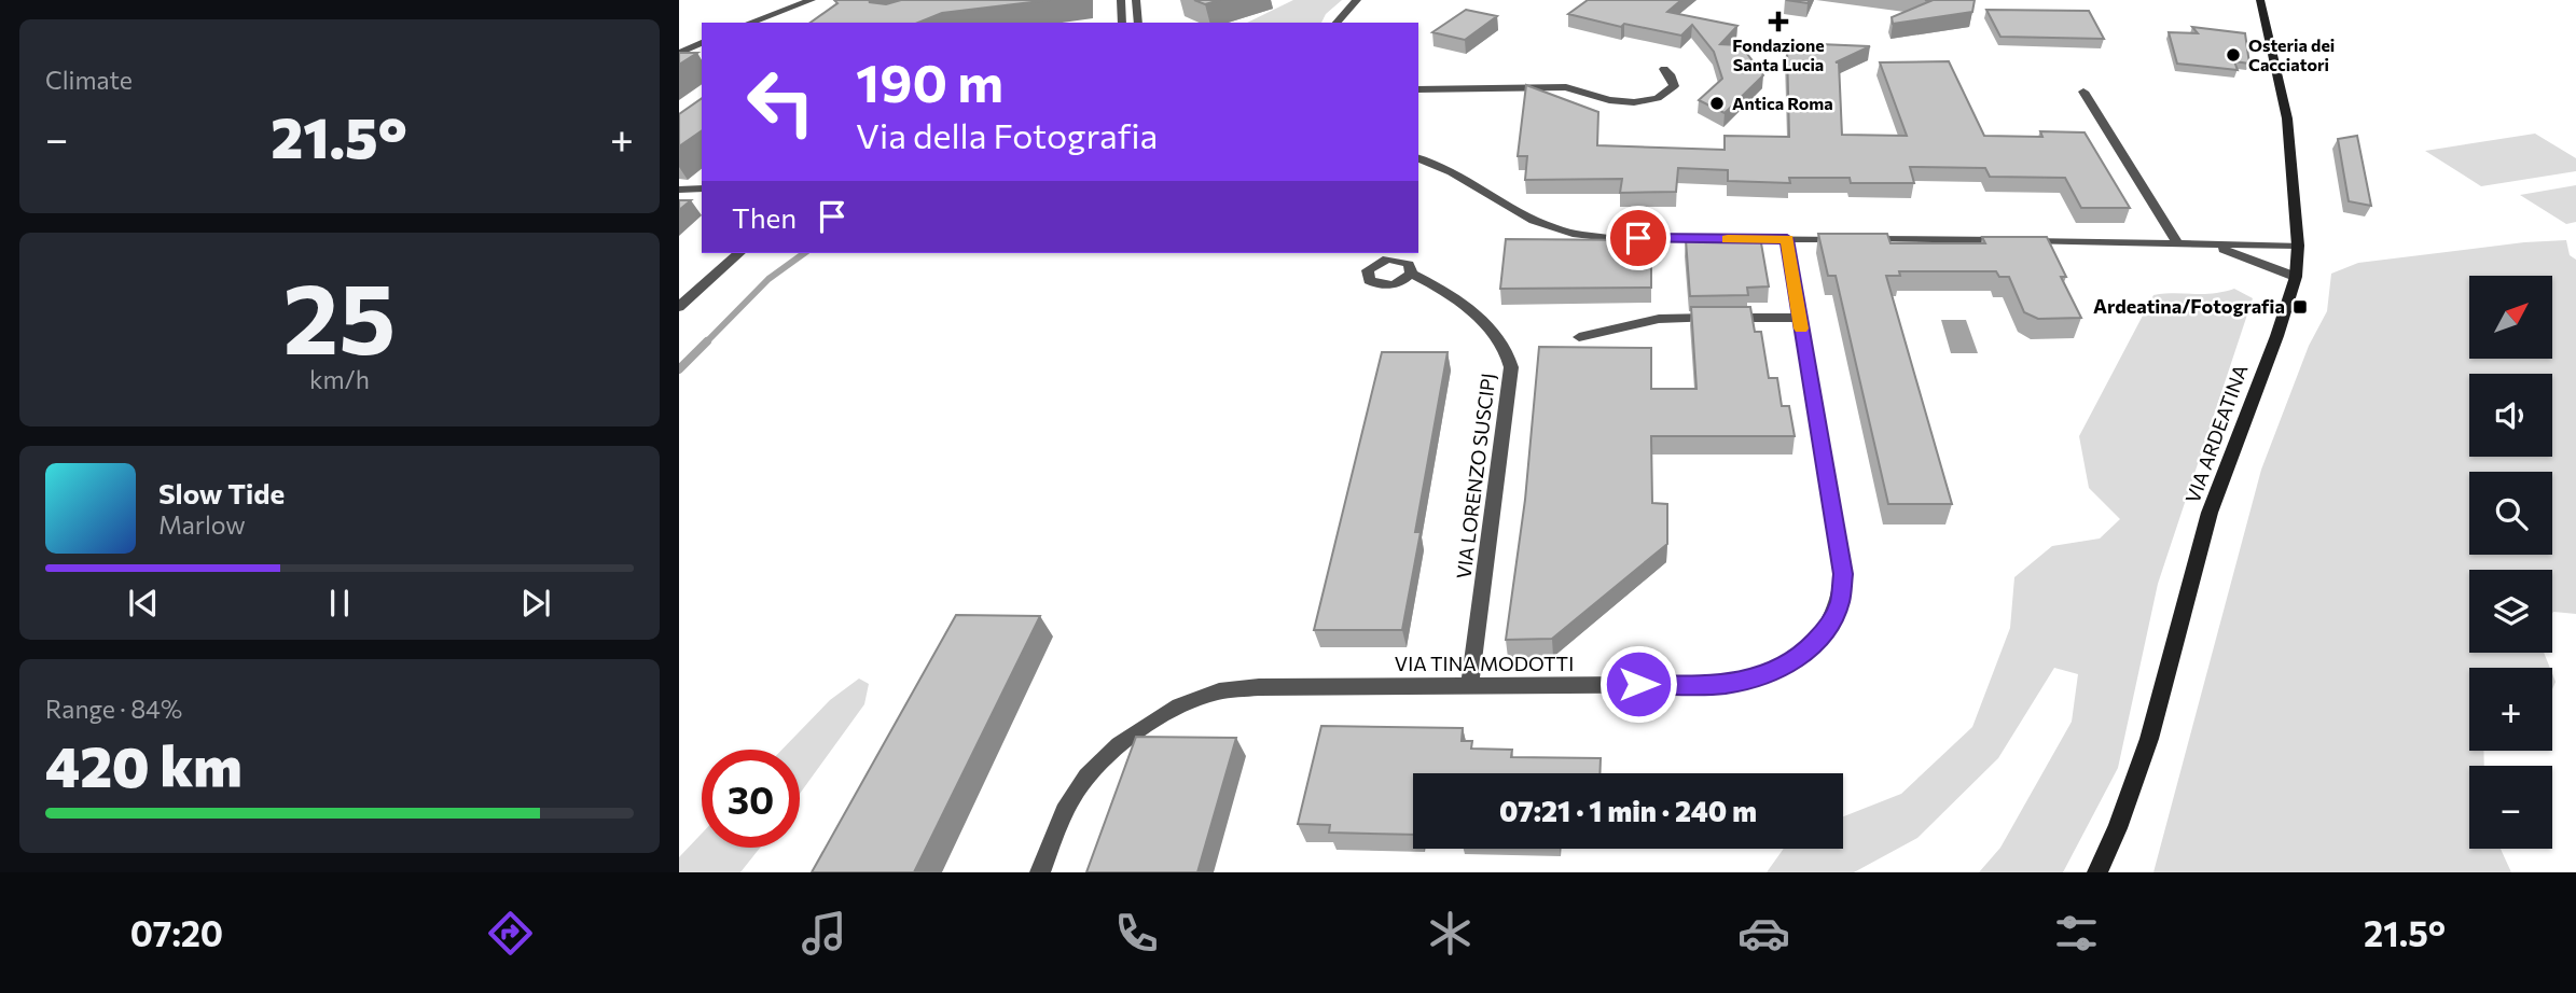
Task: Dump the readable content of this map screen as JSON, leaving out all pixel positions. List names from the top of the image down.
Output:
{
  "streets": {
    "main road": ["VIA ARDEATINA"],
    "street": ["VIA LORENZO SUSCIPJ", "VIA TINA MODOTTI"]
  },
  "crossings": [
    ["VIA LORENZO SUSCIPJ", "VIA TINA MODOTTI"]
  ],
  "places": {
    "health": ["Fondazione Santa Lucia"],
    "other": ["Osteria dei Cacciatori", "Antica Roma"],
    "transit": ["Ardeatina/Fotografia"]
  },
  "north": "top right",
  "page": {
    "tile": [
      "Climate",
      ["25", "km/h"],
      ["Range · 84%", "420 km"]
    ],
    "turn": ["190 m", "Via della Fotografia"],
    "heat": ["−", "21.5°", "+"],
    "then": "Then",
    "map_buttons": ["+", "−"],
    "song": ["Slow Tide", "Marlow"],
    "limit": "30",
    "trip": "07:21 · 1 min · 240 m",
    "tabs": ["07:20", "21.5°"]
  }
}
